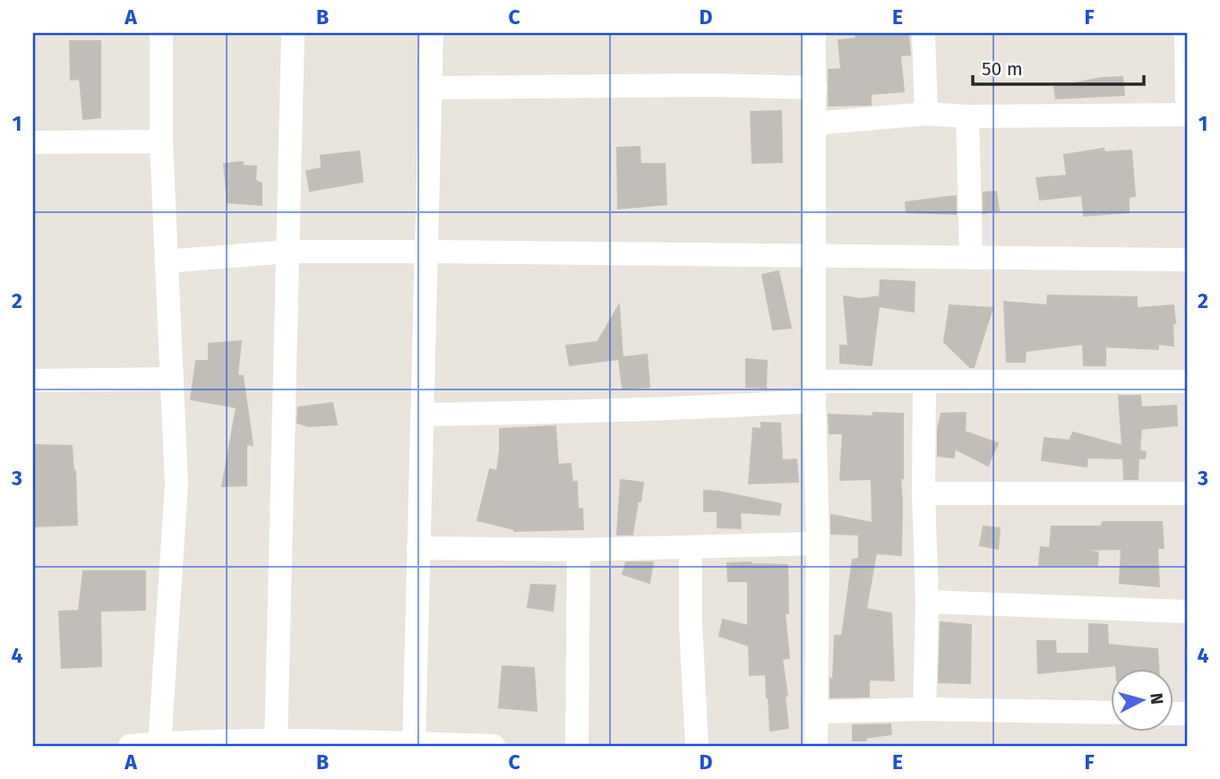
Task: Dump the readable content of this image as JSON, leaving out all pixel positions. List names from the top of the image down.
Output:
{
  "scale_bar": "50 m",
  "north": "right",
  "grid": {
    "columns": [
      "A",
      "B",
      "C",
      "D",
      "E",
      "F"
    ],
    "rows": [
      "1",
      "2",
      "3",
      "4"
    ]
  }
}
